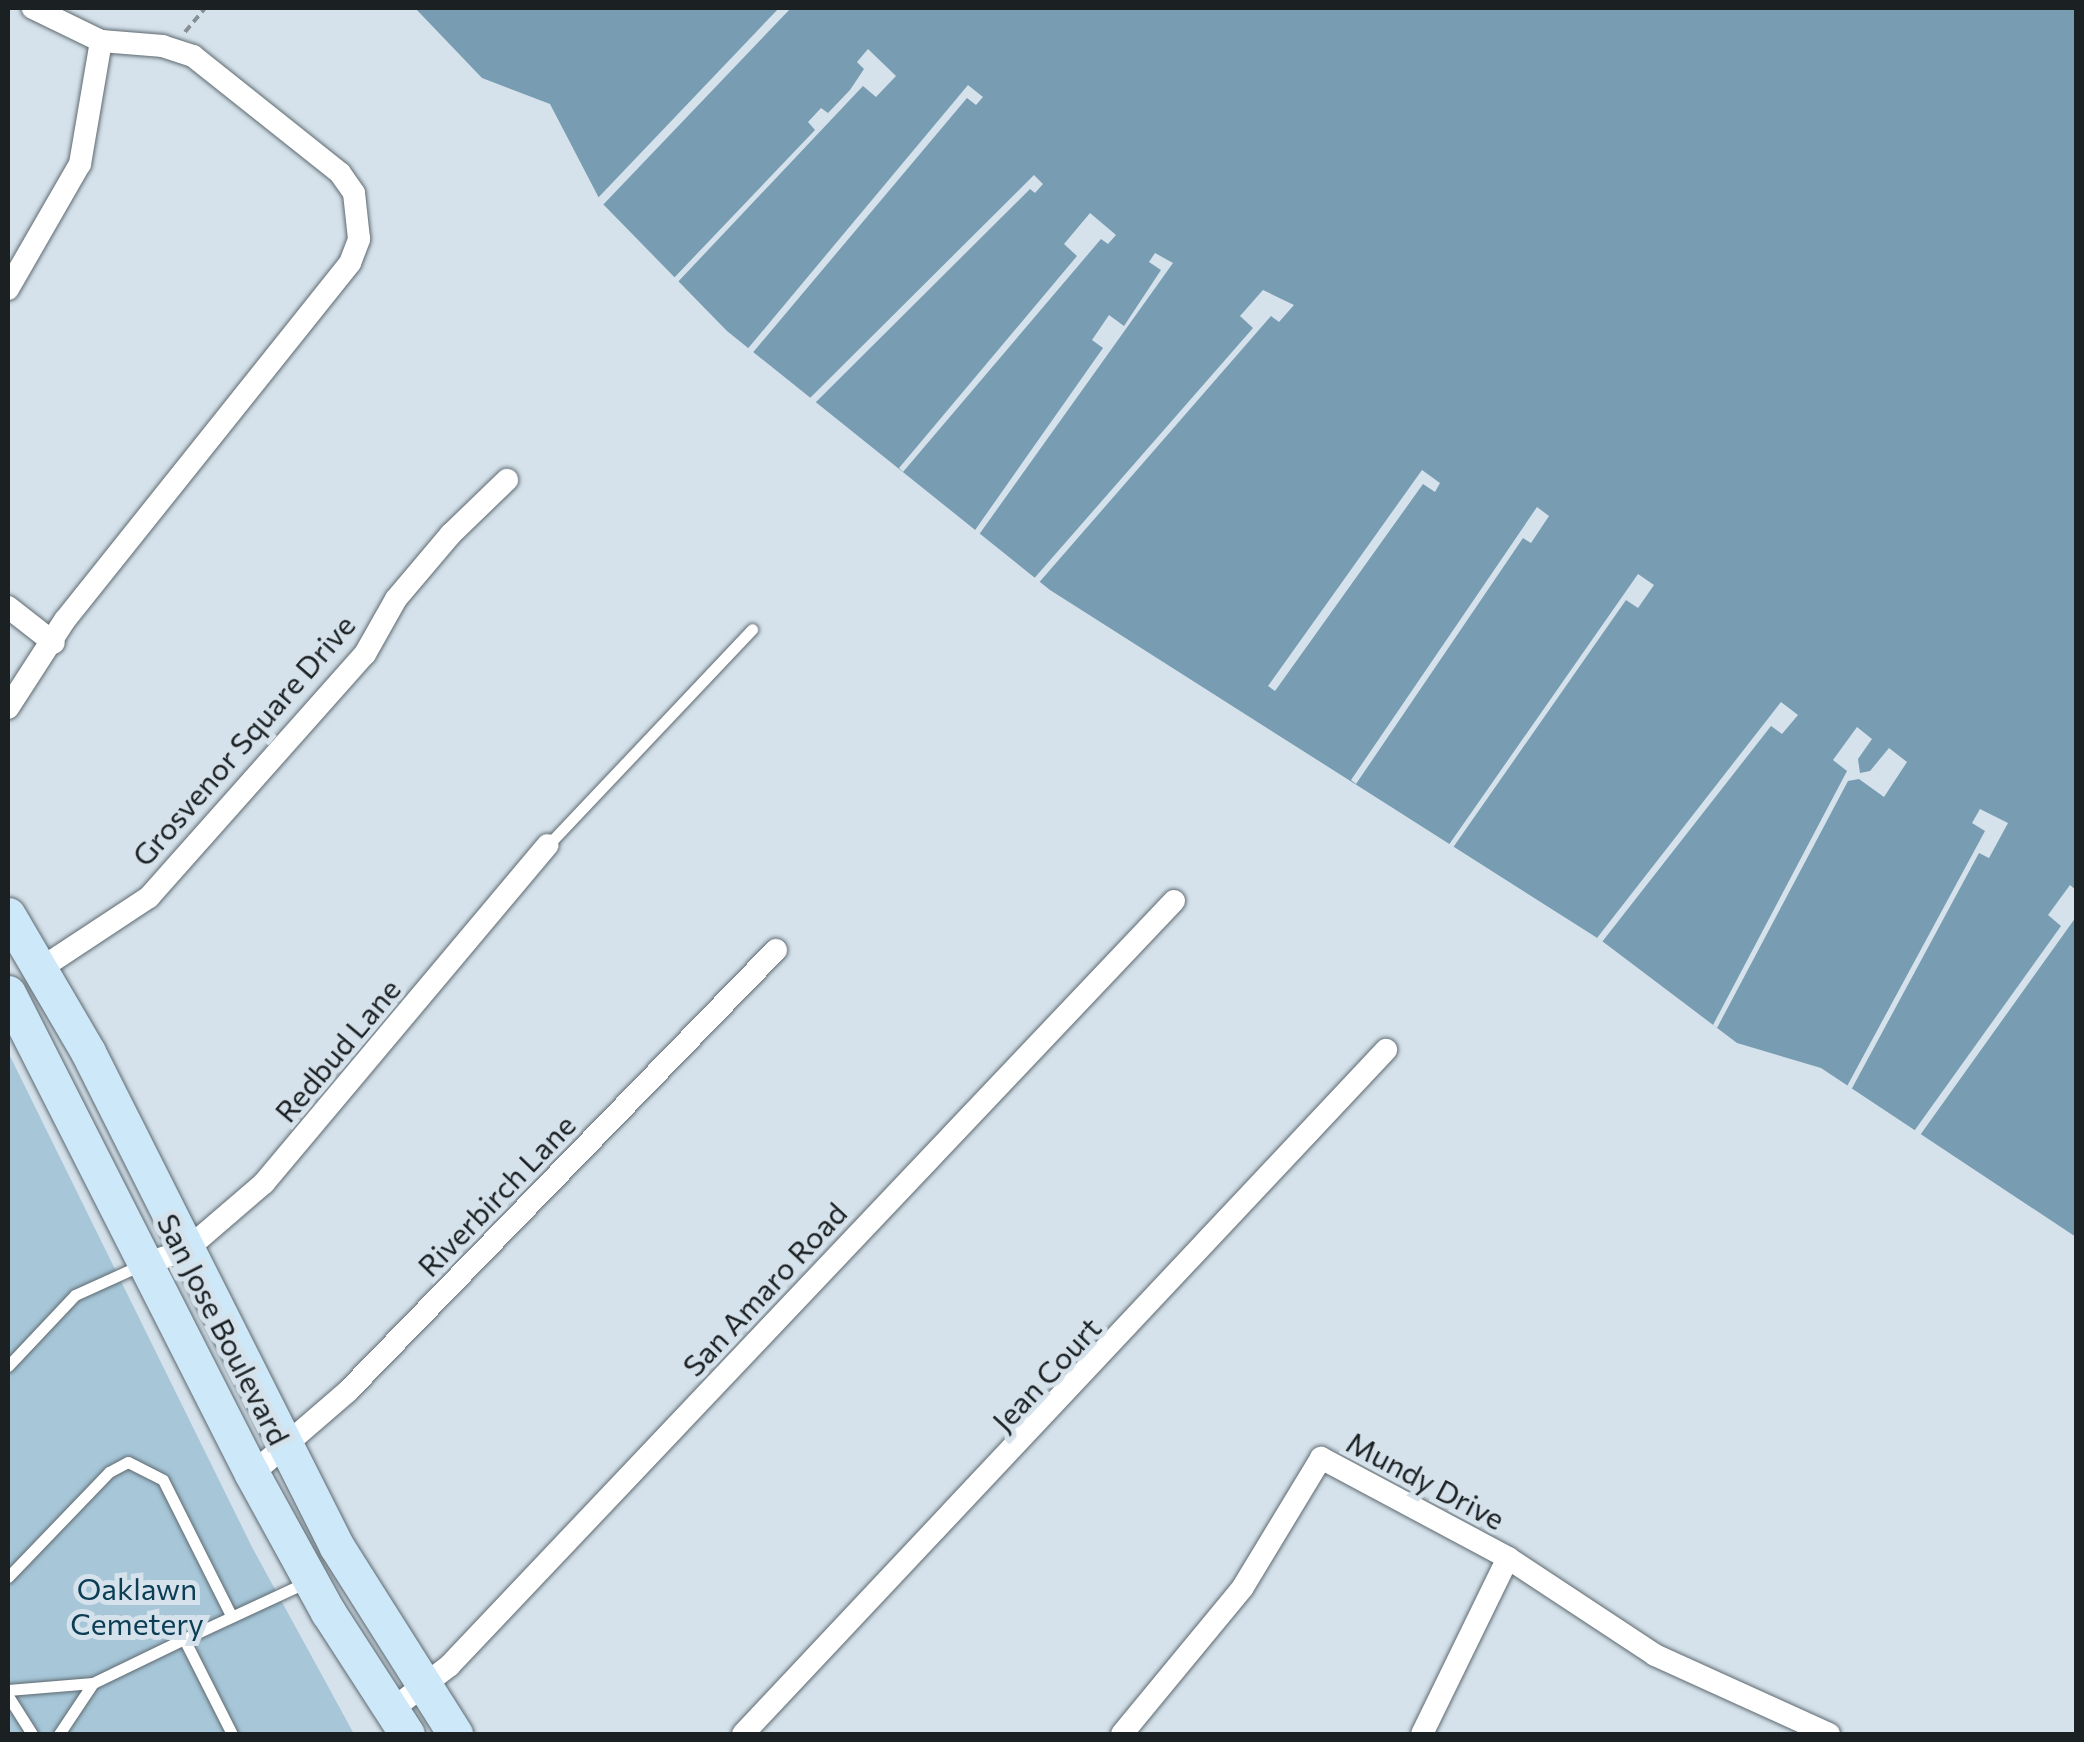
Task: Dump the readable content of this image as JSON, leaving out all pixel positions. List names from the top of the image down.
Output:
{
  "streets": {
    "main road": ["San Jose Boulevard"],
    "street": [
      "Grosvenor Square Drive",
      "Redbud Lane",
      "Riverbirch Lane",
      "San Amaro Road",
      "Jean Court",
      "Mundy Drive"
    ]
  },
  "crossings": [
    ["Grosvenor Square Drive", "San Jose Boulevard"],
    ["Redbud Lane", "San Jose Boulevard"],
    ["Riverbirch Lane", "San Jose Boulevard"],
    ["San Amaro Road", "San Jose Boulevard"]
  ],
  "parks": ["Oaklawn Cemetery"]
}
